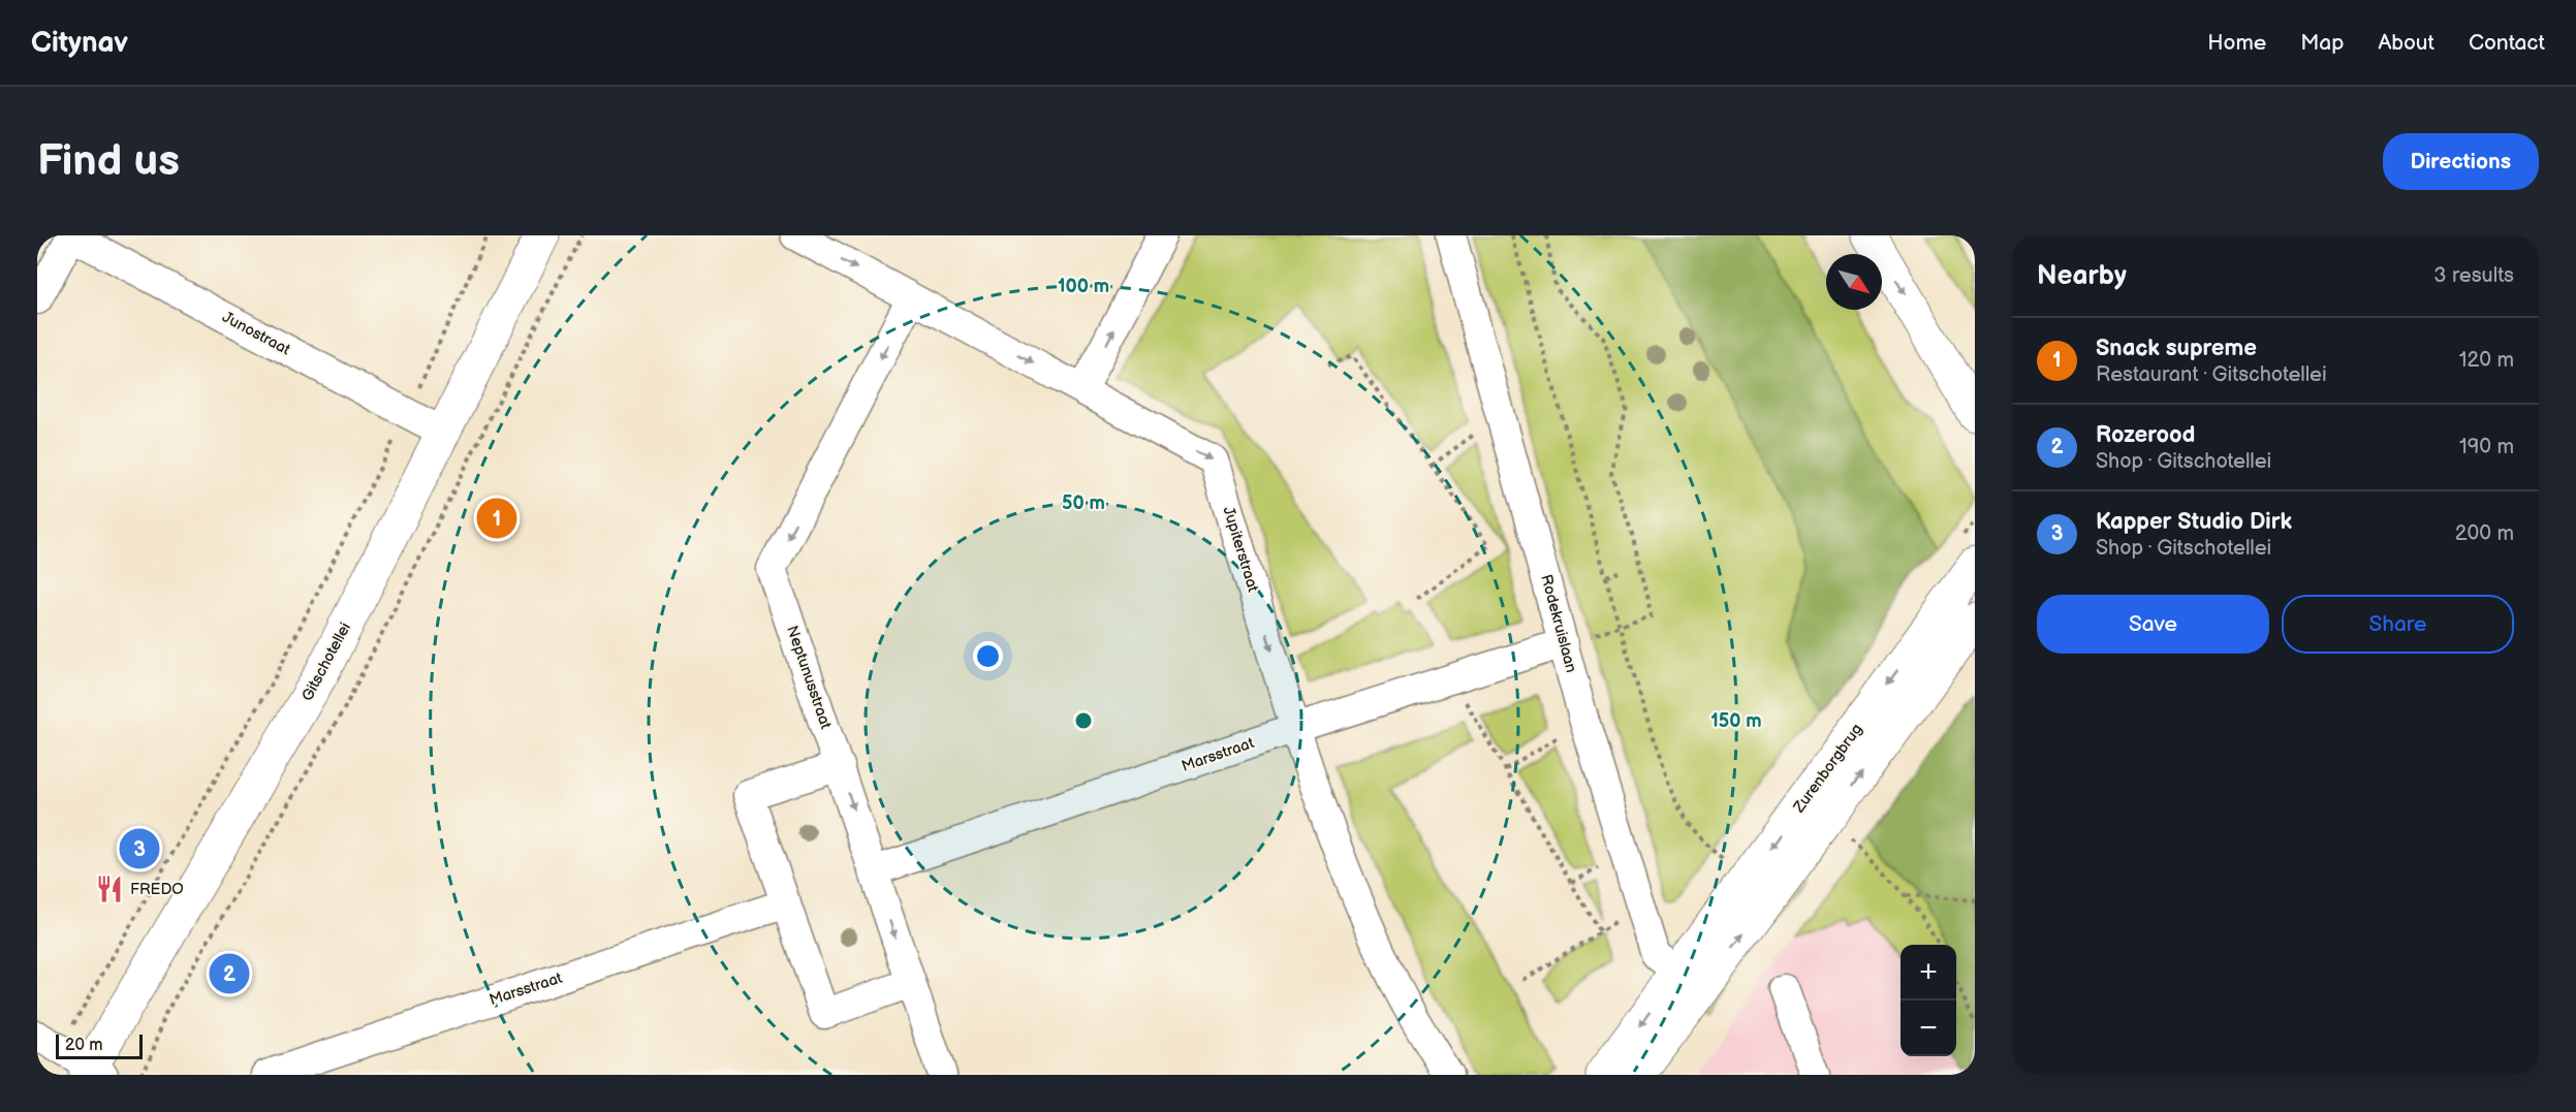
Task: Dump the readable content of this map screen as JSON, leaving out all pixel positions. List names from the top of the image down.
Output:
{
  "streets": {
    "main road": ["Gitschotellei", "Zurenborgbrug"],
    "street": [
      "Junostraat",
      "Jupiterstraat",
      "Rodekruislaan",
      "Neptunusstraat",
      "Marsstraat"
    ]
  },
  "crossings": [
    ["Junostraat", "Gitschotellei"],
    ["Jupiterstraat", "Neptunusstraat"],
    ["Jupiterstraat", "Marsstraat"],
    ["Rodekruislaan", "Marsstraat"],
    ["Rodekruislaan", "Zurenborgbrug"],
    ["Neptunusstraat", "Marsstraat"]
  ],
  "one_way": ["Jupiterstraat", "Neptunusstraat"],
  "places": {
    "restaurant": ["FREDO"]
  },
  "scale_bar": "20 m",
  "north": "bottom right",
  "page": {
    "header": "Citynav",
    "nav": [
      "Home",
      "Map",
      "About",
      "Contact"
    ],
    "buttons": [
      "Directions",
      ["Save", "Share"]
    ],
    "title": "Find us",
    "heading": ["Nearby", "3 results"],
    "list": [
      {
        "mark": "1",
        "name": "Snack supreme",
        "note": "Restaurant · Gitschotellei",
        "value": "120 m"
      },
      {
        "mark": "2",
        "name": "Rozerood",
        "note": "Shop · Gitschotellei",
        "value": "190 m"
      },
      {
        "mark": "3",
        "name": "Kapper Studio Dirk",
        "note": "Shop · Gitschotellei",
        "value": "200 m"
      }
    ],
    "pins": ["1", "3", "2"],
    "map_buttons": ["+", "−"],
    "scale": "20 m"
  },
  "rings": ["100 m", "50 m", "150 m"]
}
